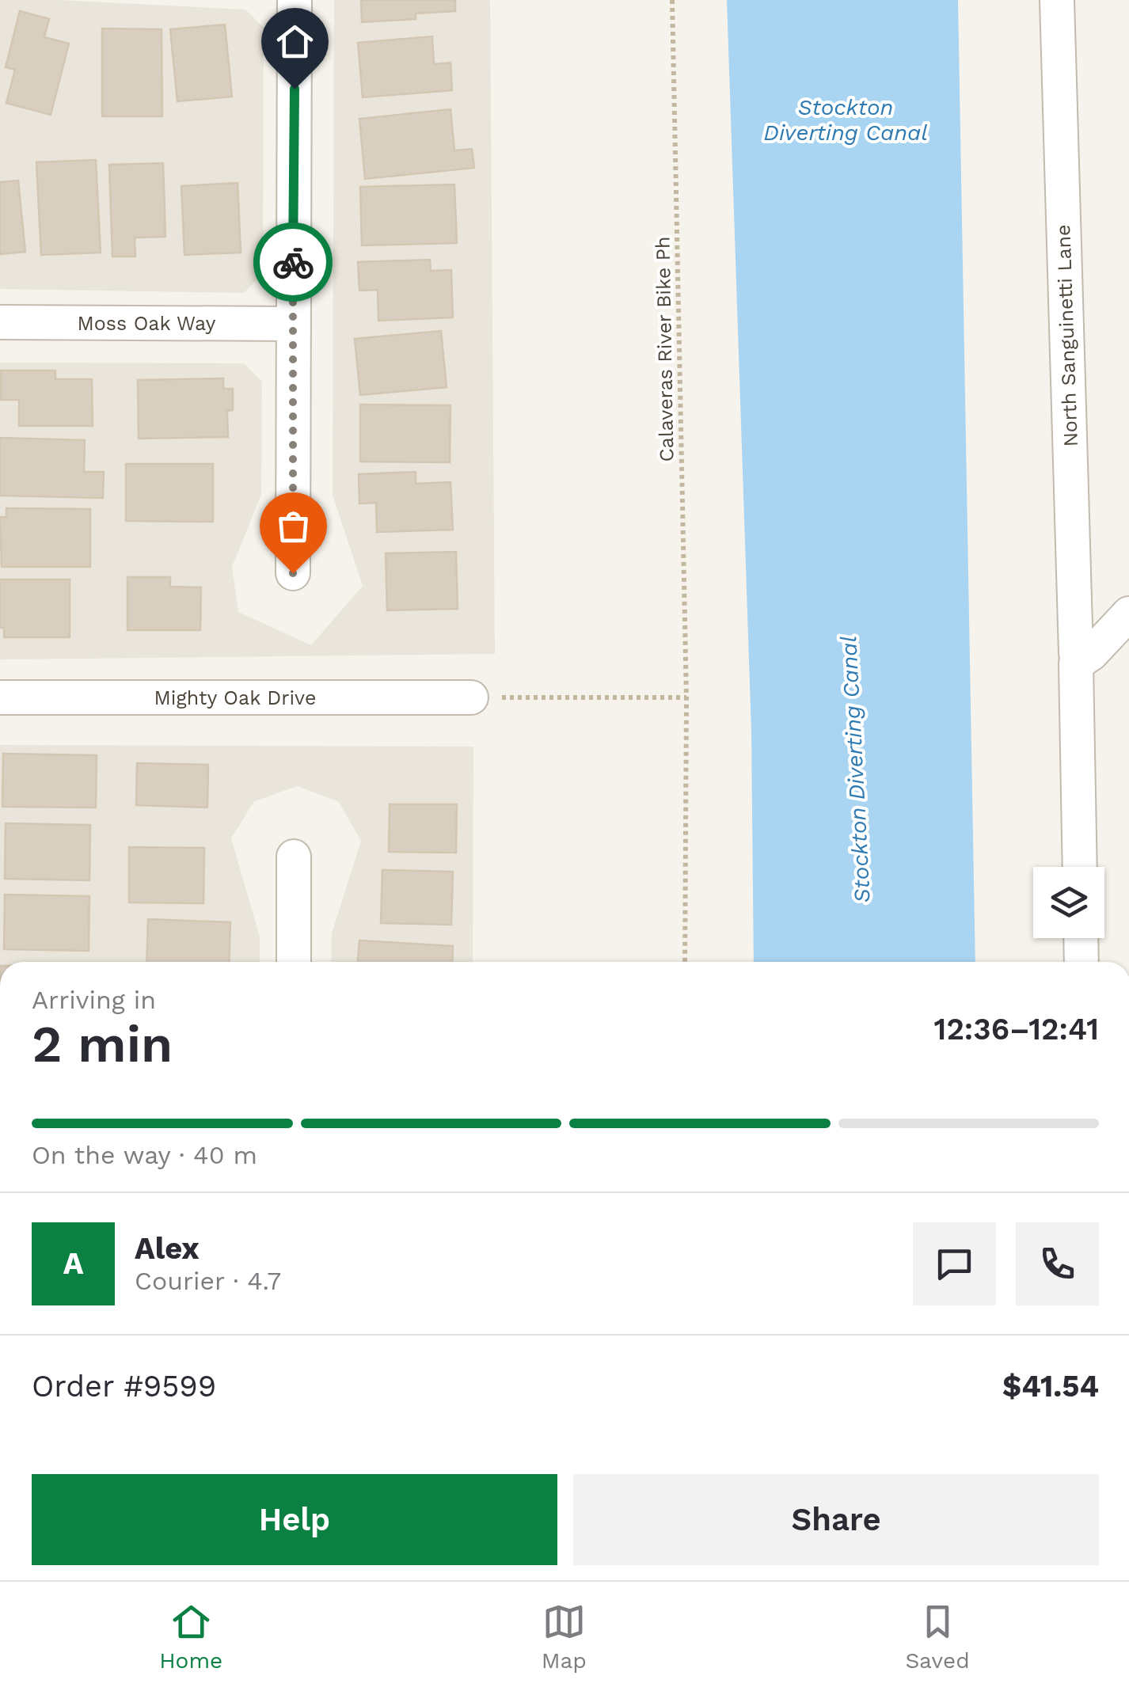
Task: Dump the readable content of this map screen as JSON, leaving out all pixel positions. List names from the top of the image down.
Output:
{
  "streets": {
    "street": ["Moss Oak Way", "North Sanguinetti Lane", "Mighty Oak Drive"],
    "path": ["Calaveras River Bike Ph"]
  },
  "water": ["Stockton Diverting Canal"],
  "page": {
    "heading": ["2 min", "Arriving in", "12:36–12:41"],
    "panel": [
      "Alex",
      "Courier · 4.7",
      "Order #9599",
      "$41.54"
    ],
    "bar": "On the way · 40 m",
    "round": "A",
    "buttons": ["Help", "Share"],
    "tabs": ["Home", "Map", "Saved"]
  }
}
